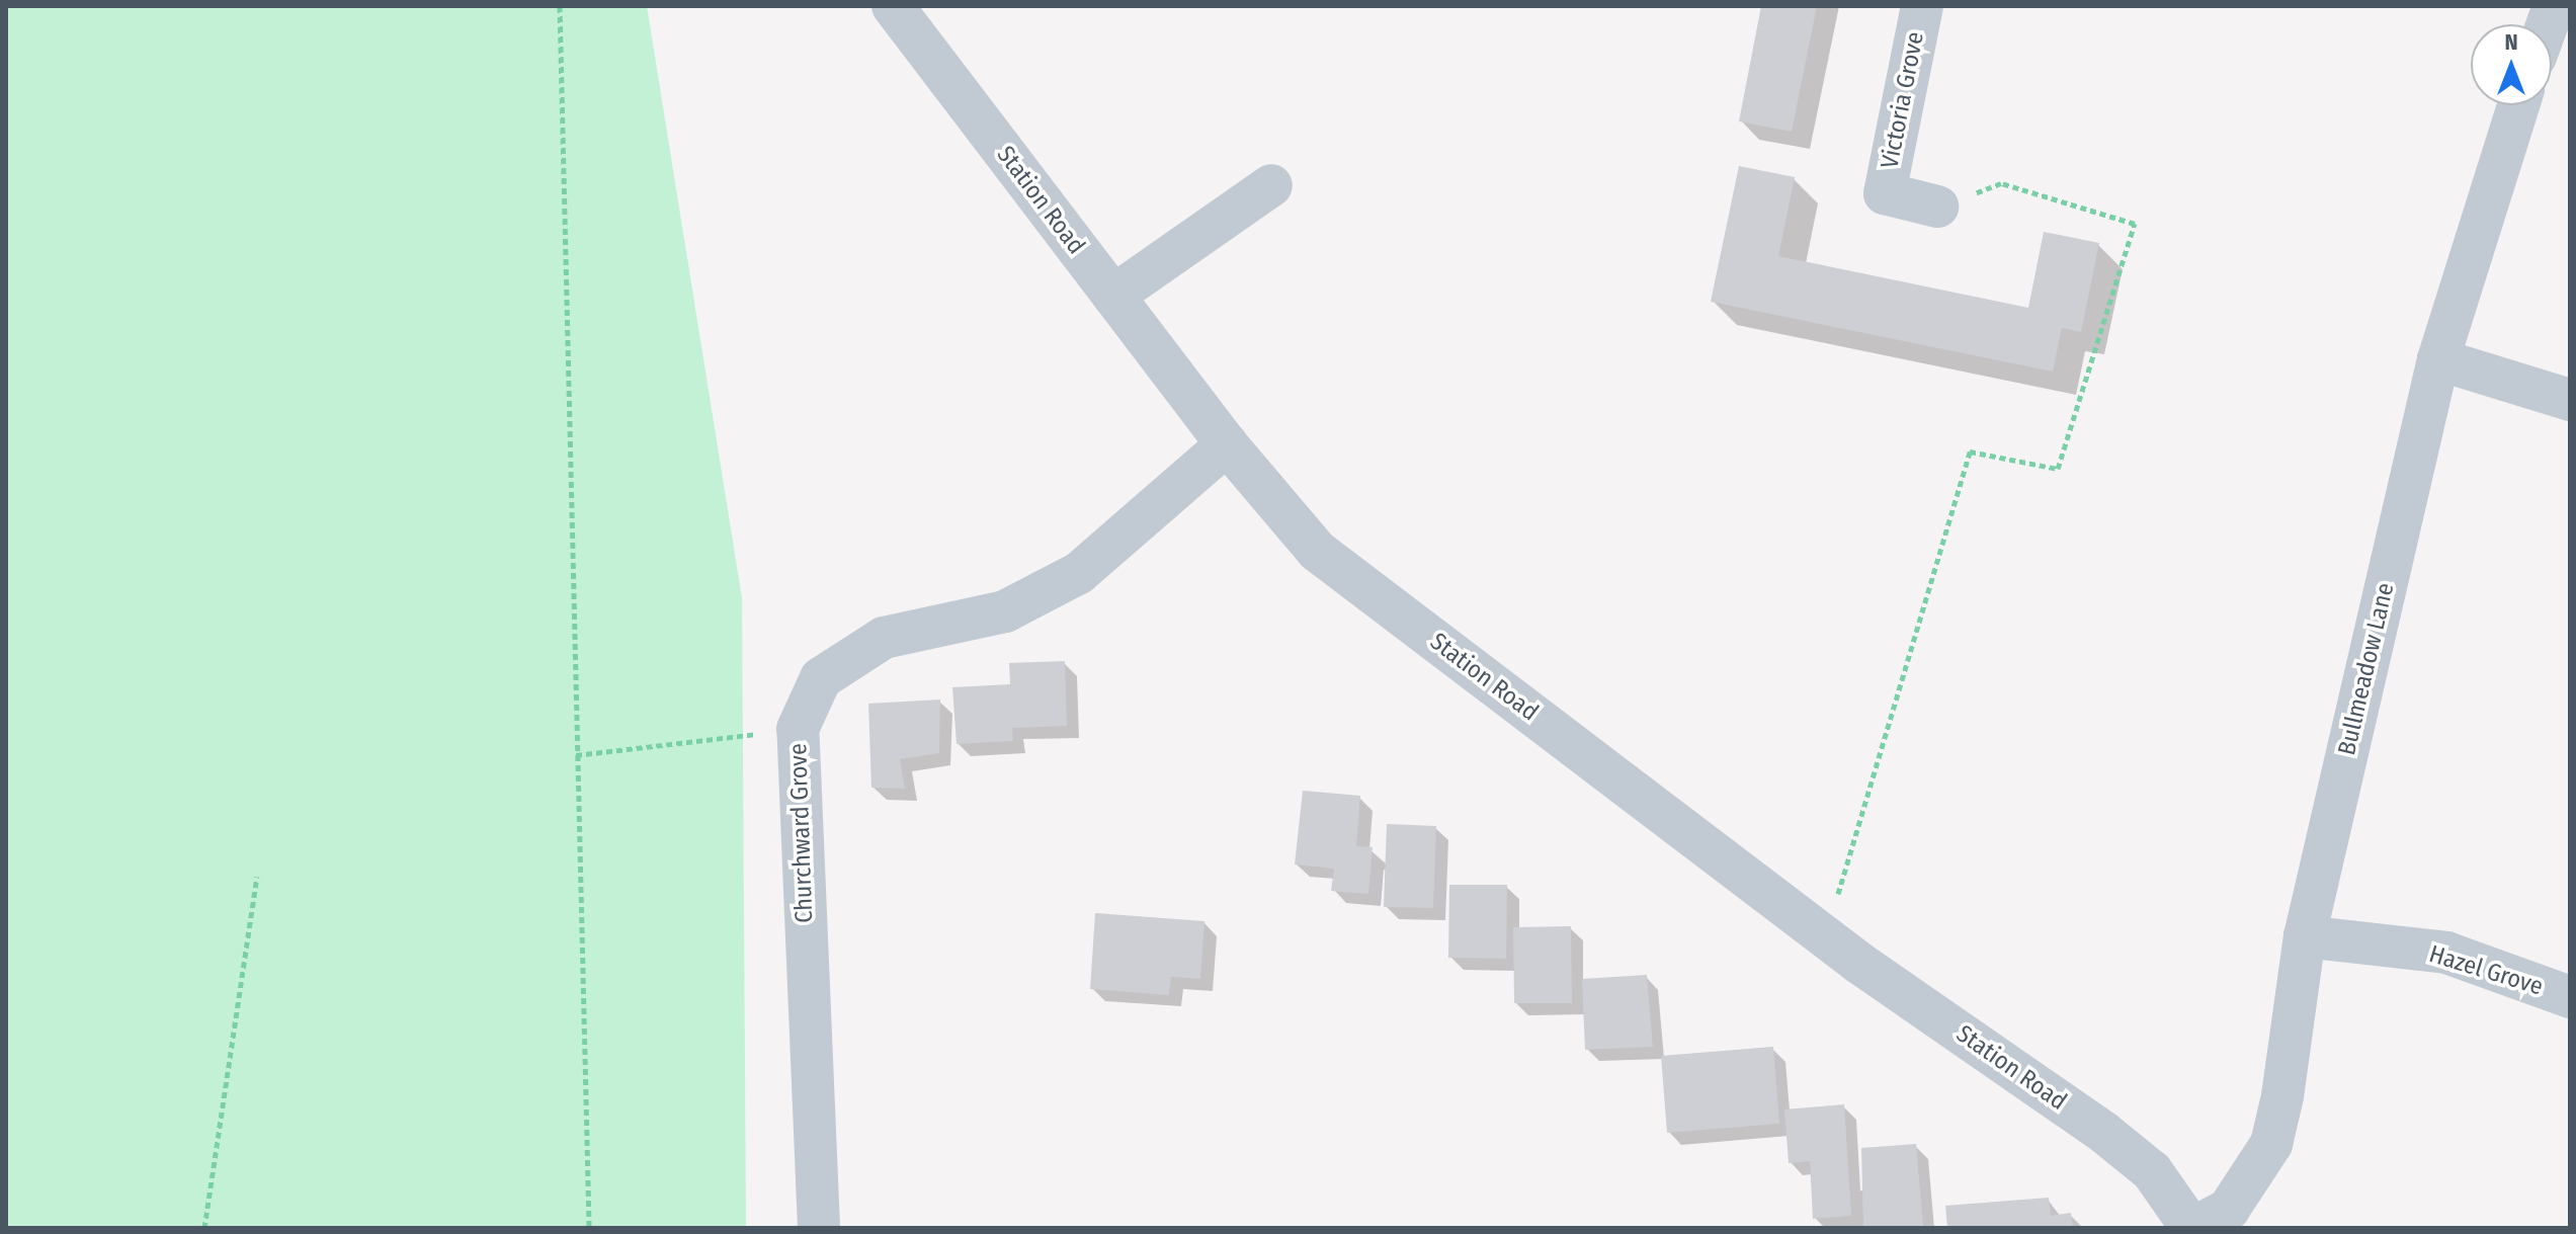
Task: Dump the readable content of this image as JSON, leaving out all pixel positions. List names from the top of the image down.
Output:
{
  "streets": {
    "street": [
      "Victoria Grove",
      "Station Road",
      "Bullmeadow Lane",
      "Churchward Grove",
      "Hazel Grove"
    ]
  },
  "crossings": [
    ["Station Road", "Bullmeadow Lane"],
    ["Station Road", "Churchward Grove"],
    ["Bullmeadow Lane", "Hazel Grove"]
  ],
  "north": "top"
}
